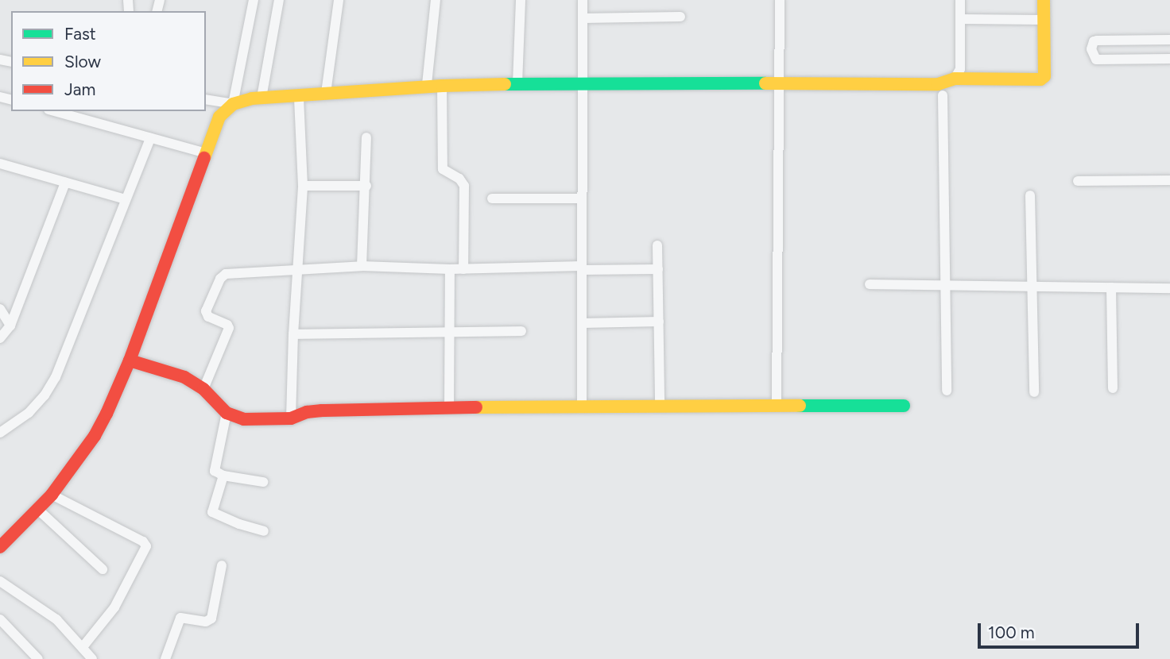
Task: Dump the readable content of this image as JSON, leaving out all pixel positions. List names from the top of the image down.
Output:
{
  "legend": ["Fast", "Slow", "Jam"],
  "scale_bar": "100 m"
}
